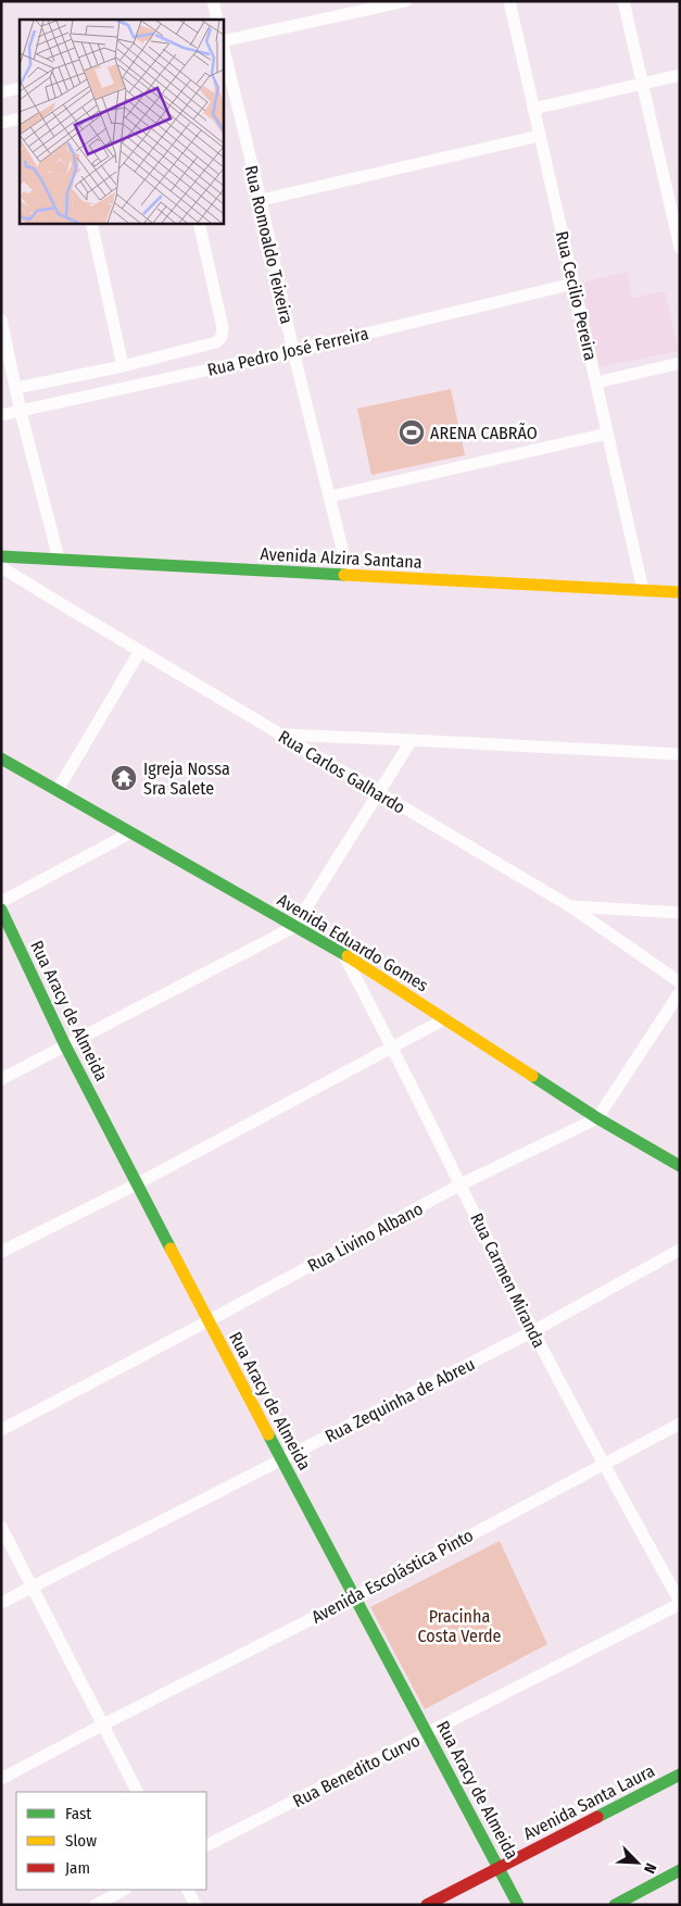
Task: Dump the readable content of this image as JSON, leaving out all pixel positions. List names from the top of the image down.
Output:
{
  "streets": {
    "street": [
      "Rua Romoaldo Teixeira",
      "Rua Cecilio Pereira",
      "Rua Pedro José Ferreira",
      "Avenida Alzira Santana",
      "Rua Carlos Galhardo",
      "Avenida Eduardo Gomes",
      "Rua Aracy de Almeida",
      "Rua Livino Albano",
      "Rua Carmen Miranda",
      "Rua Zequinha de Abreu",
      "Avenida Escolástica Pinto",
      "Rua Benedito Curvo",
      "Avenida Santa Laura"
    ]
  },
  "crossings": [
    ["Rua Romoaldo Teixeira", "Rua Pedro José Ferreira"],
    ["Rua Romoaldo Teixeira", "Avenida Alzira Santana"],
    ["Rua Cecilio Pereira", "Rua Pedro José Ferreira"],
    ["Rua Cecilio Pereira", "Avenida Alzira Santana"],
    ["Avenida Eduardo Gomes", "Rua Livino Albano"],
    ["Avenida Eduardo Gomes", "Rua Carmen Miranda"],
    ["Rua Aracy de Almeida", "Rua Livino Albano"],
    ["Rua Aracy de Almeida", "Rua Zequinha de Abreu"],
    ["Rua Aracy de Almeida", "Avenida Escolástica Pinto"],
    ["Rua Aracy de Almeida", "Rua Benedito Curvo"],
    ["Rua Aracy de Almeida", "Avenida Santa Laura"],
    ["Rua Livino Albano", "Rua Carmen Miranda"],
    ["Rua Carmen Miranda", "Rua Zequinha de Abreu"],
    ["Rua Carmen Miranda", "Avenida Escolástica Pinto"],
    ["Rua Carmen Miranda", "Rua Benedito Curvo"]
  ],
  "parks": ["Pracinha Costa Verde"],
  "places": {
    "sports": ["ARENA CABRÃO"],
    "temple": ["Igreja Nossa Sra Salete"]
  },
  "legend": ["Fast", "Slow", "Jam"],
  "north": "bottom right"
}
